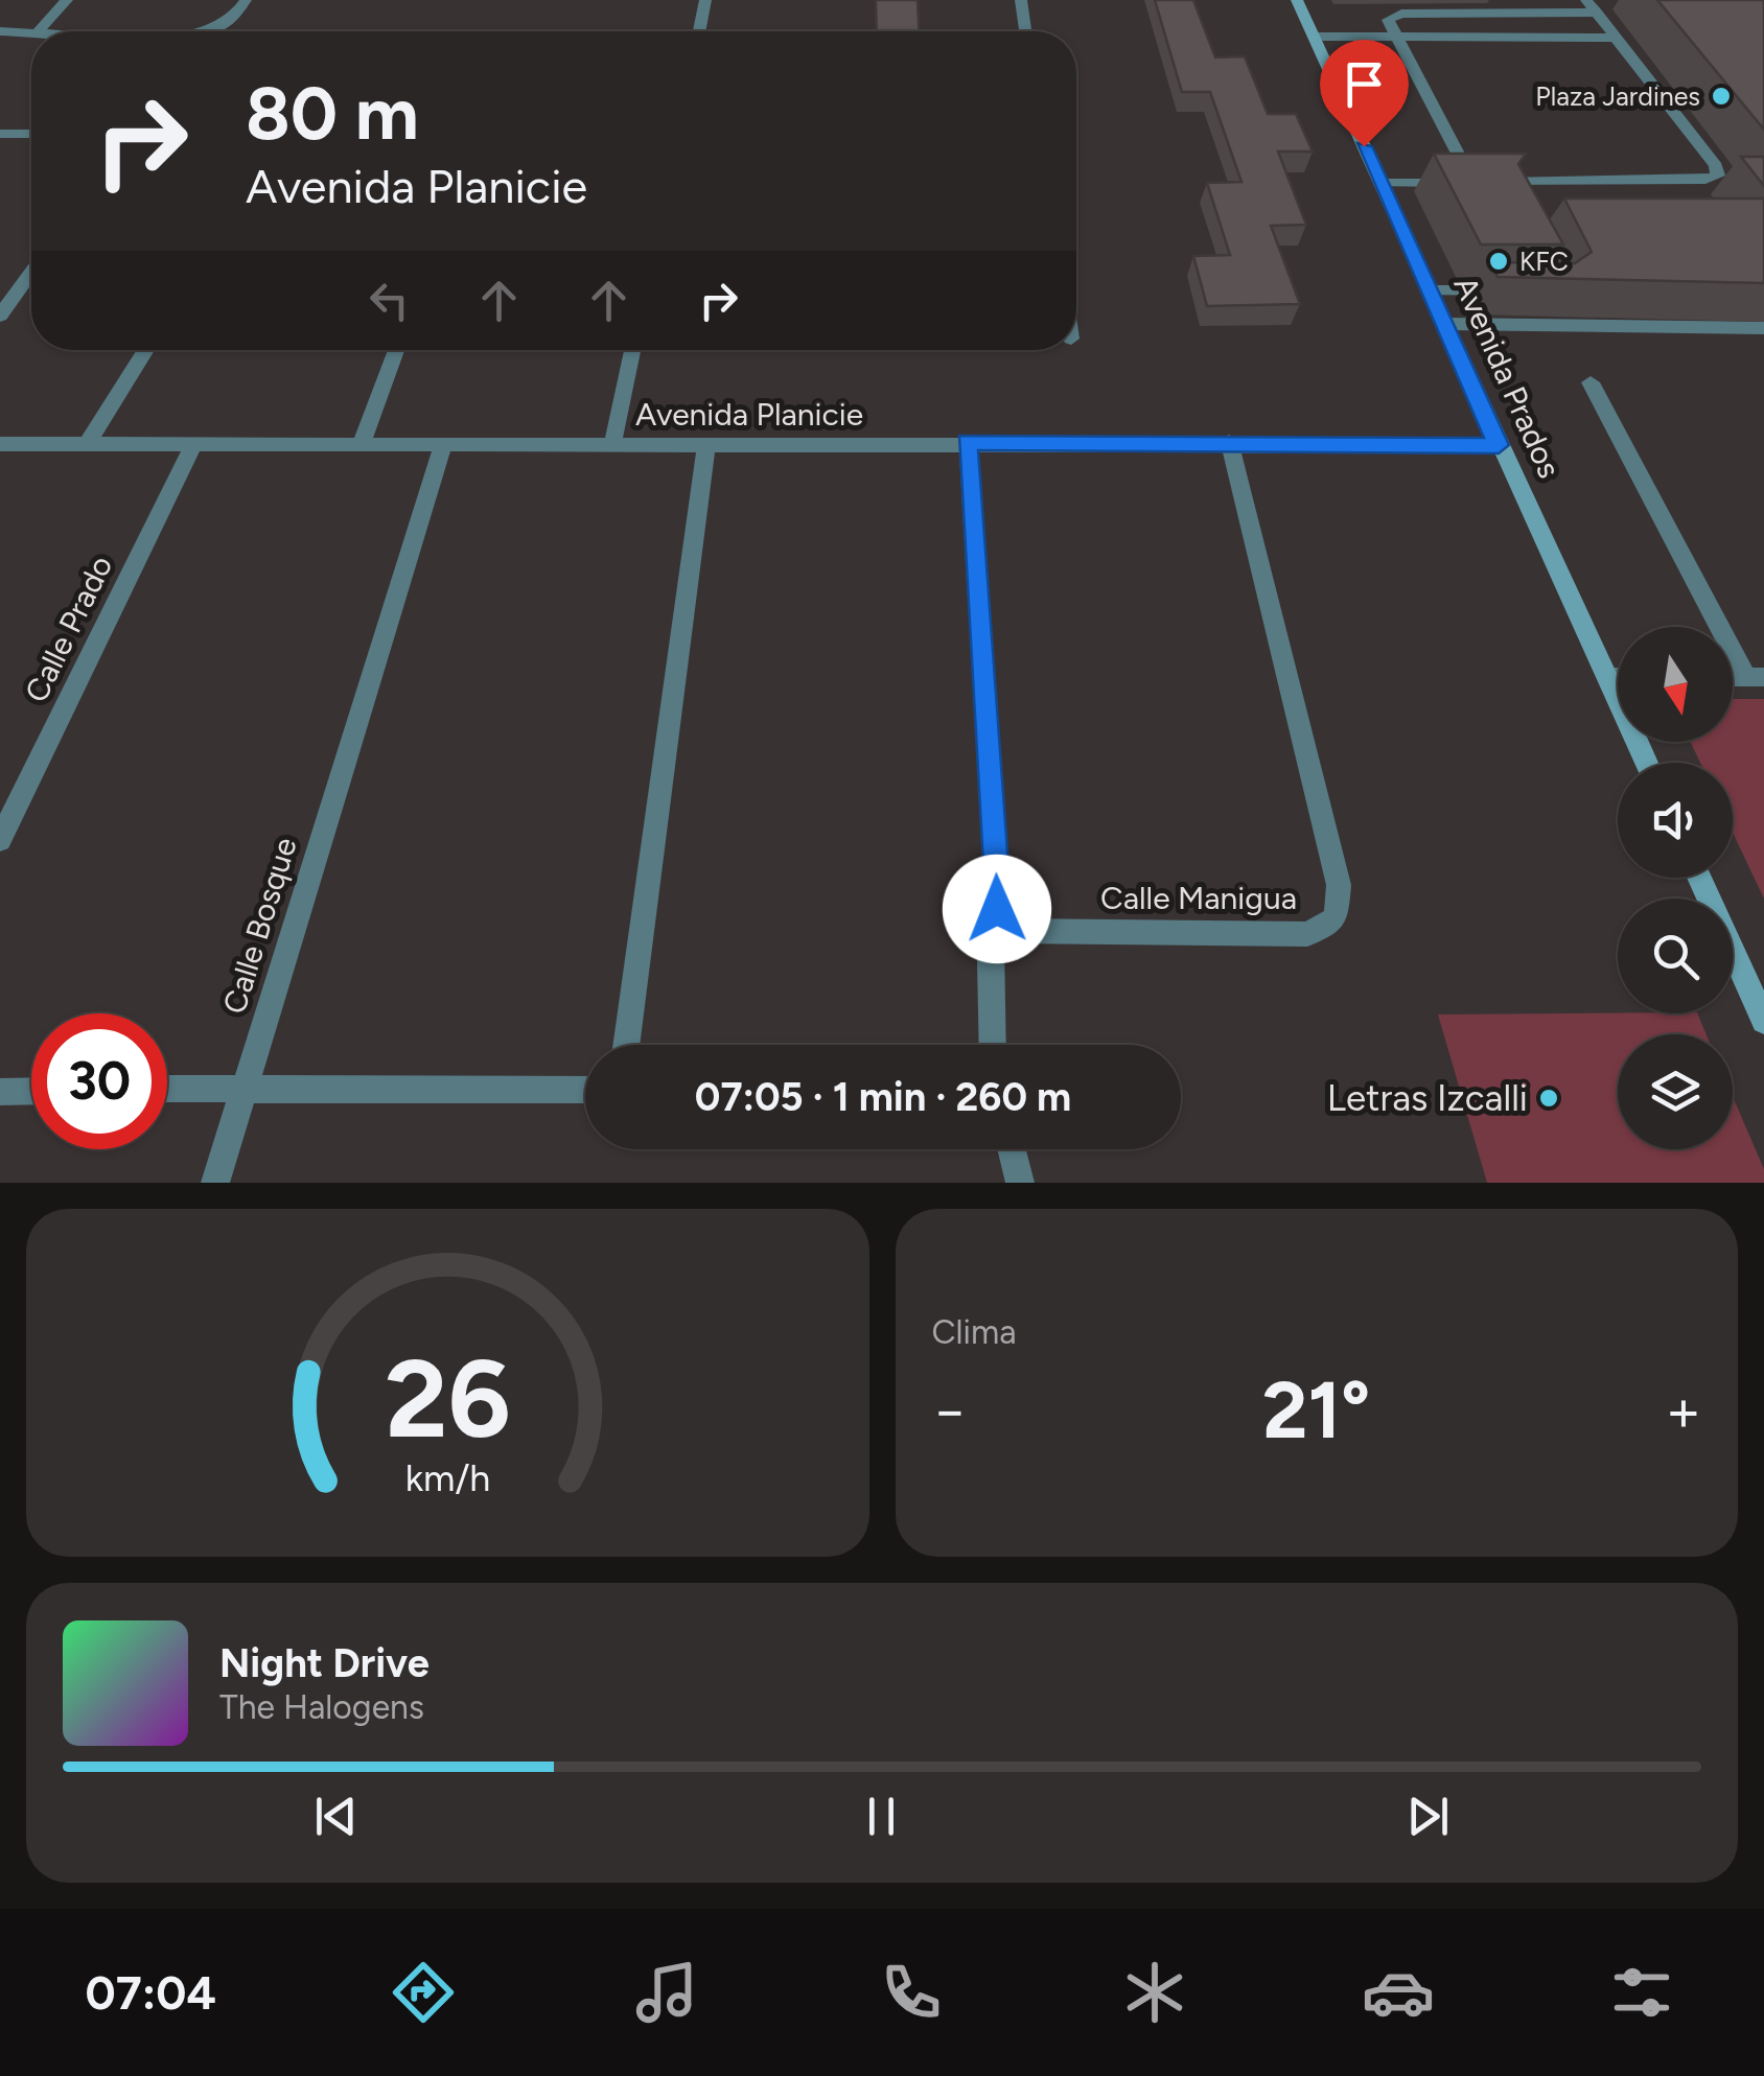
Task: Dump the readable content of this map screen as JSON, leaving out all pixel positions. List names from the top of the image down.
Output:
{
  "streets": {
    "main road": ["Avenida Prados"],
    "street": [
      "Avenida Planicie",
      "Calle Prado",
      "Calle Manigua",
      "Calle Bosque"
    ]
  },
  "crossings": [
    ["Avenida Prados", "Avenida Planicie"],
    ["Avenida Planicie", "Calle Prado"],
    ["Avenida Planicie", "Calle Manigua"],
    ["Avenida Planicie", "Calle Bosque"]
  ],
  "places": ["Plaza Jardines", "KFC", "Letras Izcalli"],
  "north": "bottom",
  "page": {
    "turn": ["80 m", "Avenida Planicie"],
    "limit": "30",
    "trip": "07:05 · 1 min · 260 m",
    "tile": "Clima",
    "heat": ["−", "21°", "+"],
    "song": ["Night Drive", "The Halogens"],
    "tabs": "07:04",
    "gauge": ["26", "km/h"]
  }
}
